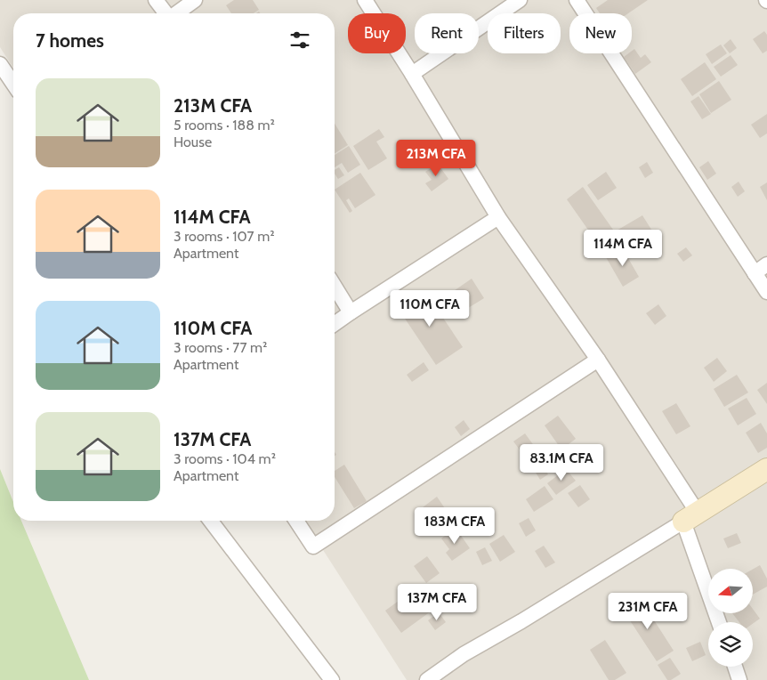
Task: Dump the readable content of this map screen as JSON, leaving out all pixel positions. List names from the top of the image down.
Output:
{
  "north": "left",
  "page": {
    "chip": [
      "Buy",
      "Rent",
      "Filters",
      "New"
    ],
    "heading": "7 homes",
    "list": [
      {
        "name": "213M CFA",
        "note": "5 rooms · 188 m² · House"
      },
      {
        "name": "114M CFA",
        "note": "3 rooms · 107 m² · Apartment"
      },
      {
        "name": "110M CFA",
        "note": "3 rooms · 77 m² · Apartment"
      },
      {
        "name": "137M CFA",
        "note": "3 rooms · 104 m² · Apartment"
      }
    ],
    "price": [
      "213M CFA",
      "114M CFA",
      "110M CFA",
      "83.1M CFA",
      "183M CFA",
      "137M CFA",
      "231M CFA"
    ]
  }
}
